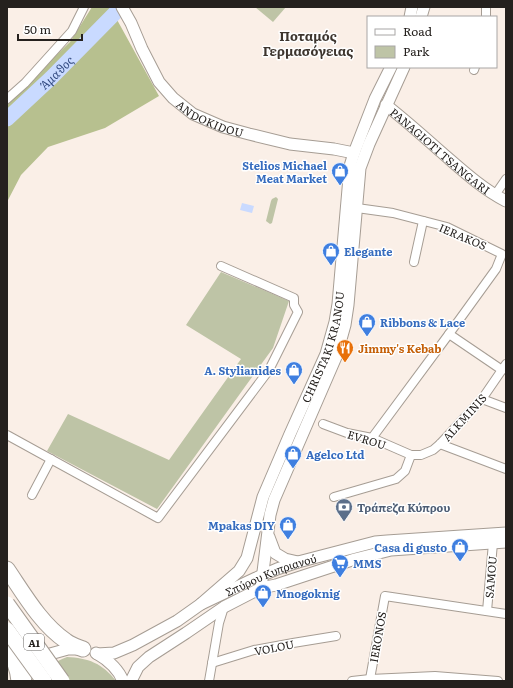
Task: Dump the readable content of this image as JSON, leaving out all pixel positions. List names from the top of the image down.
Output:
{
  "streets": {
    "highway": ["A1"],
    "main road": [
      "ANDOKIDOU",
      "PANAGIOTI TSANGARI",
      "CHRISTAKI KRANOU",
      "Σπύρου Κυπριανού"
    ],
    "street": [
      "IERAKOS",
      "ALKMINIS",
      "EVROU",
      "SAMOU",
      "IERONOS",
      "VOLOU"
    ]
  },
  "crossings": [
    ["ANDOKIDOU", "CHRISTAKI KRANOU"],
    ["PANAGIOTI TSANGARI", "CHRISTAKI KRANOU"],
    ["IERAKOS", "CHRISTAKI KRANOU"],
    ["CHRISTAKI KRANOU", "Σπύρου Κυπριανού"],
    ["ALKMINIS", "EVROU"],
    ["Σπύρου Κυπριανού", "SAMOU"],
    ["SAMOU", "IERONOS"]
  ],
  "districts": ["Ποταμός Γερμασόγειας"],
  "water": ["Άμαθος"],
  "places": {
    "shop": [
      "Stelios Michael Meat Market",
      "Elegante",
      "Ribbons & Lace",
      "A. Stylianides",
      "Agelco Ltd",
      "Mpakas DIY",
      "Casa di gusto",
      "Mnogoknig"
    ],
    "restaurant": ["Jimmy's Kebab"],
    "bank": ["Τράπεζα Κύπρου"],
    "supermarket": ["MMS"]
  },
  "legend": ["Road", "Park"],
  "scale_bar": "50 m"
}
